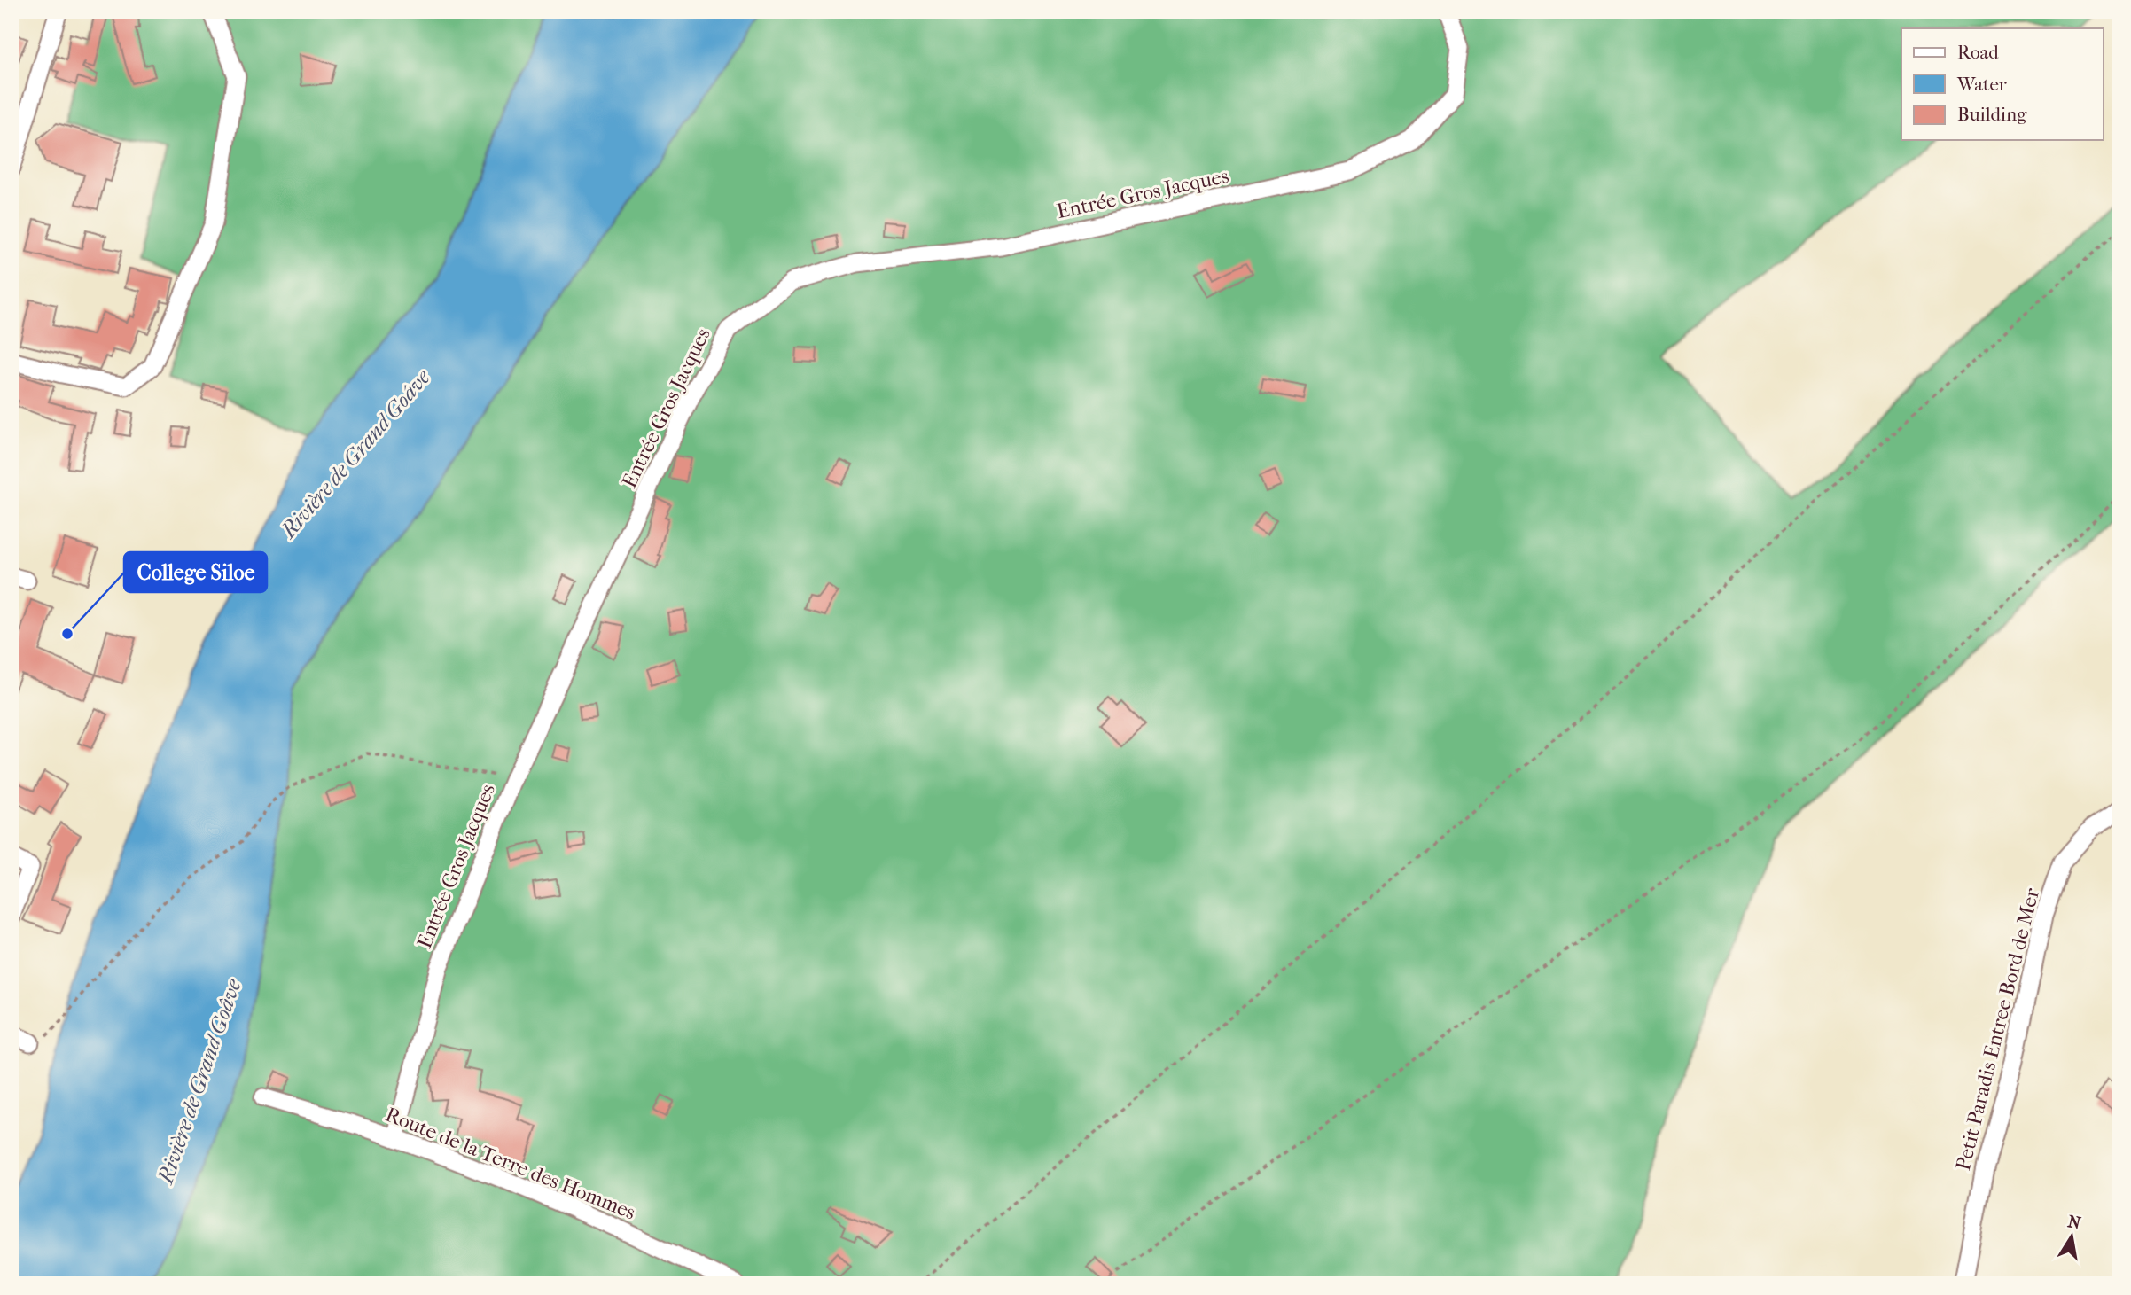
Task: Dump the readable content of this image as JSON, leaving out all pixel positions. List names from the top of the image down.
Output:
{
  "streets": {
    "street": ["Entrée Gros Jacques", "Petit Paradis Entree Bord de Mer", "Route de la Terre des Hommes"]
  },
  "crossings": [
    ["Entrée Gros Jacques", "Route de la Terre des Hommes"]
  ],
  "water": ["Rivière de Grand Goâve"],
  "places": ["College Siloe"],
  "legend": ["Road", "Water", "Building"],
  "north": "top"
}
